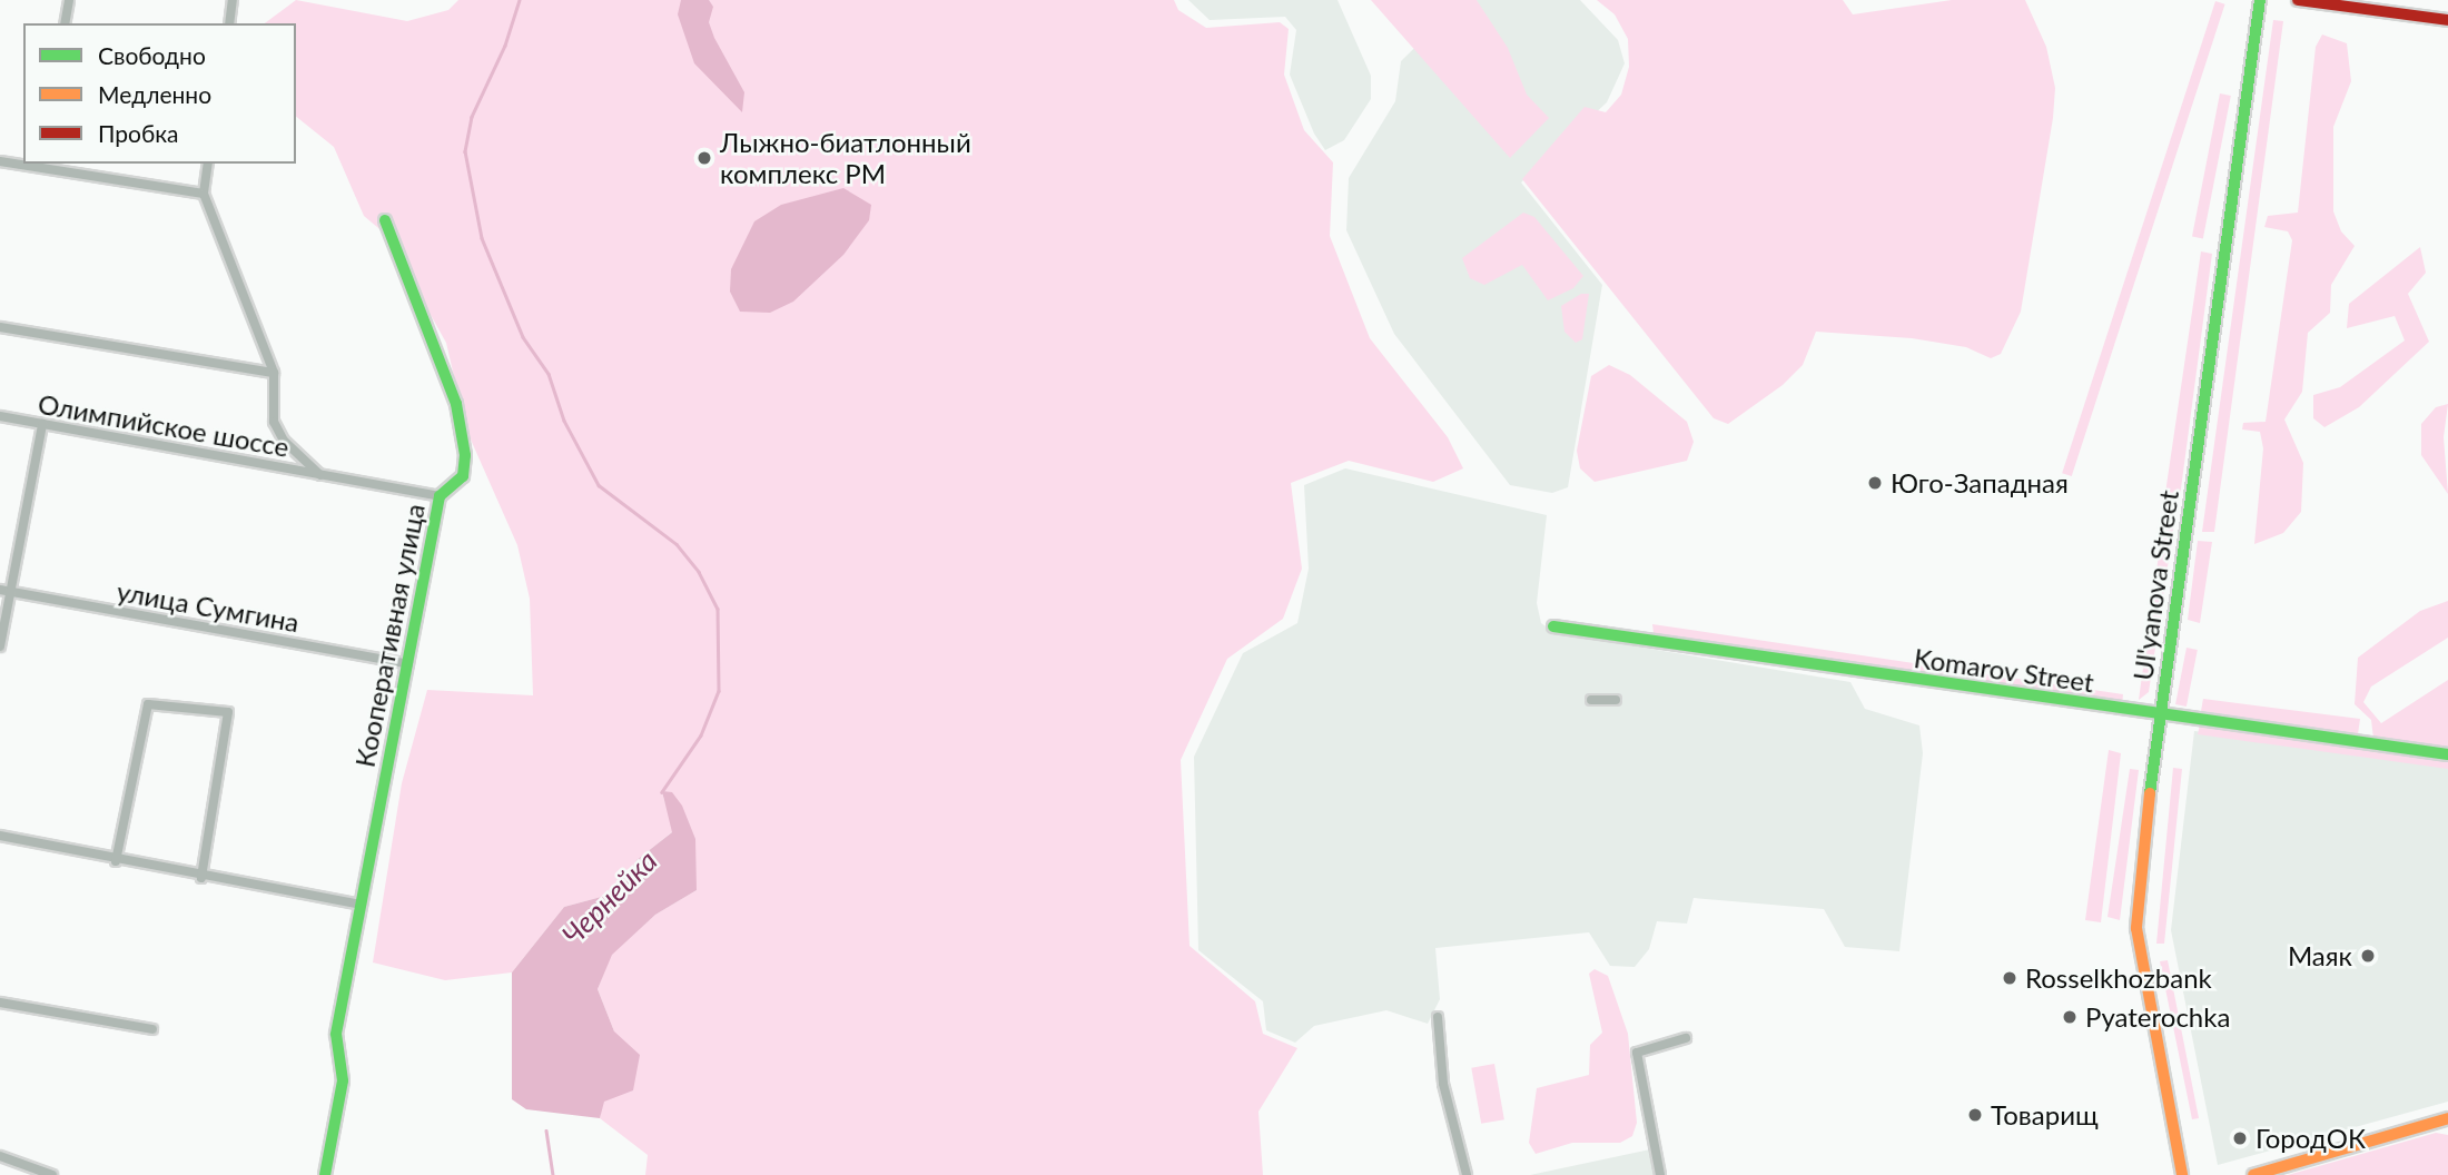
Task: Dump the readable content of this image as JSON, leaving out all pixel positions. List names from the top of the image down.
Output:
{
  "streets": {
    "street": [
      "Олимпийское шоссе",
      "Ul'yanova Street",
      "улица Сумгина",
      "Кооперативная улица",
      "Komarov Street"
    ]
  },
  "crossings": [
    ["Олимпийское шоссе", "Кооперативная улица"],
    ["Ul'yanova Street", "Komarov Street"],
    ["улица Сумгина", "Кооперативная улица"]
  ],
  "water": ["Чернейка"],
  "places": [
    "Лыжно-биатлонный комплекс РМ",
    "Юго-Западная",
    "Маяк",
    "Rosselkhozbank",
    "Pyaterochka",
    "Товарищ",
    "ГородОК"
  ],
  "legend": ["Свободно", "Медленно", "Пробка"]
}
